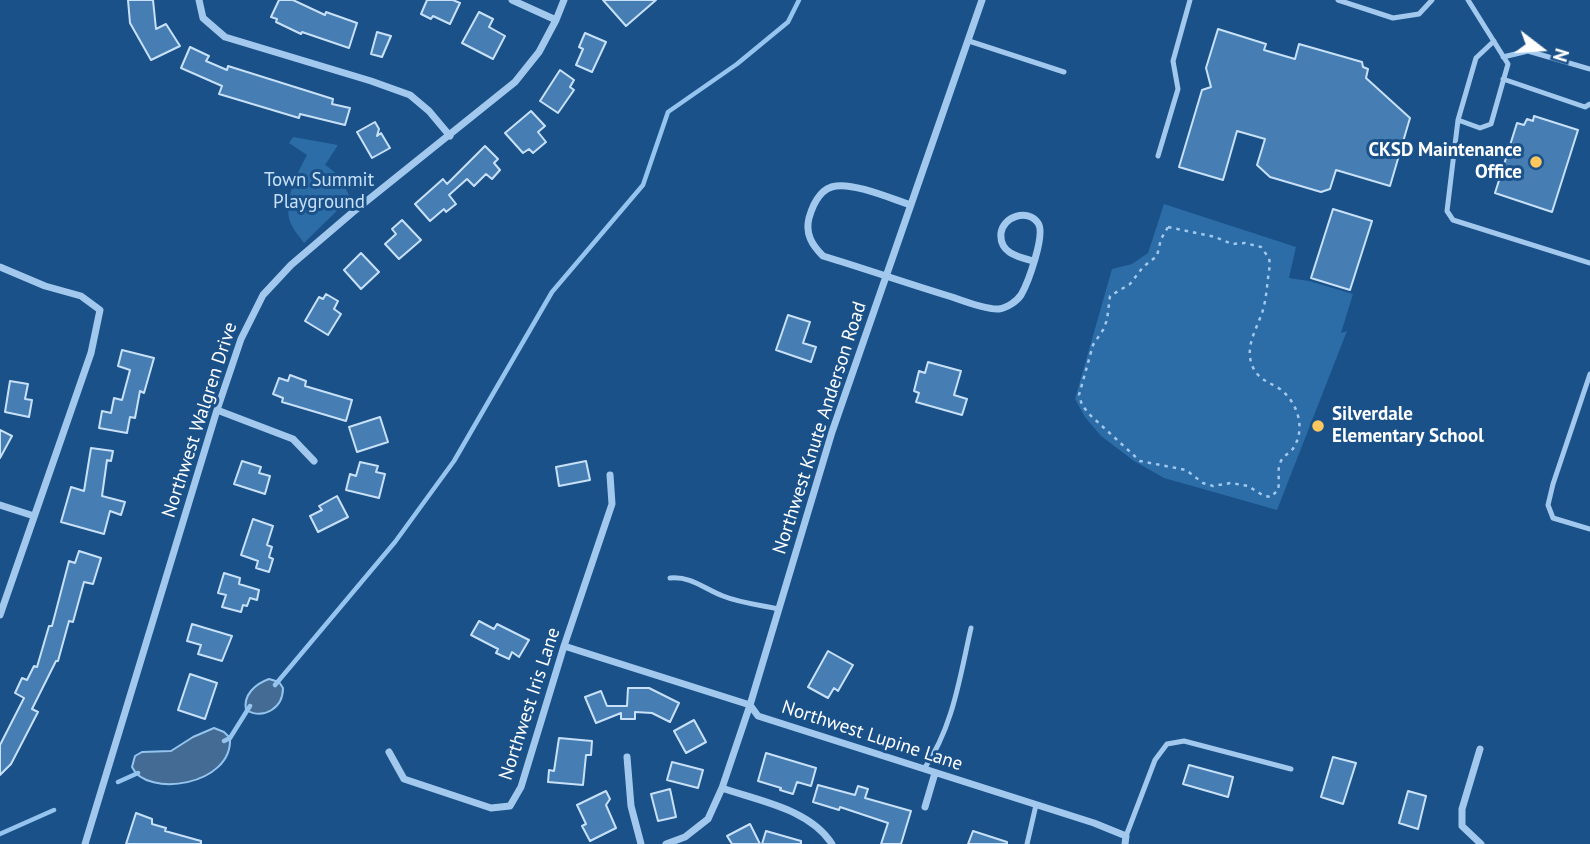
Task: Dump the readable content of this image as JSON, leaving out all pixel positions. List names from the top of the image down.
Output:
{
  "streets": {
    "street": [
      "Northwest Walgren Drive",
      "Northwest Knute Anderson Road",
      "Northwest Iris Lane",
      "Northwest Lupine Lane"
    ]
  },
  "crossings": [
    ["Northwest Knute Anderson Road", "Northwest Lupine Lane"],
    ["Northwest Iris Lane", "Northwest Lupine Lane"]
  ],
  "parks": ["Town Summit Playground"],
  "places": ["CKSD Maintenance Office", "Silverdale Elementary School"],
  "north": "right"
}
